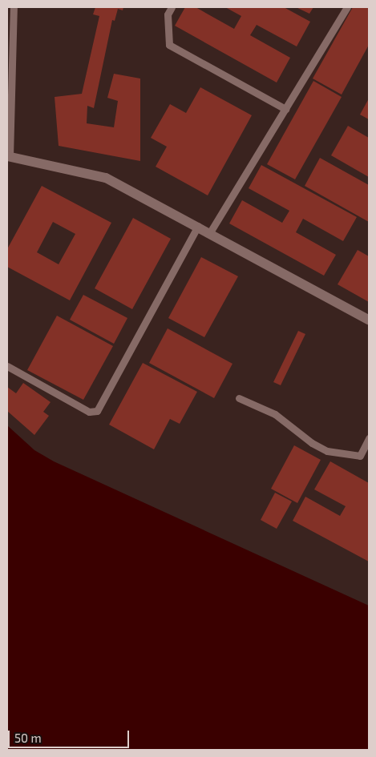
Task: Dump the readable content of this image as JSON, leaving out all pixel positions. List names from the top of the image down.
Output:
{
  "scale_bar": "50 m"
}
